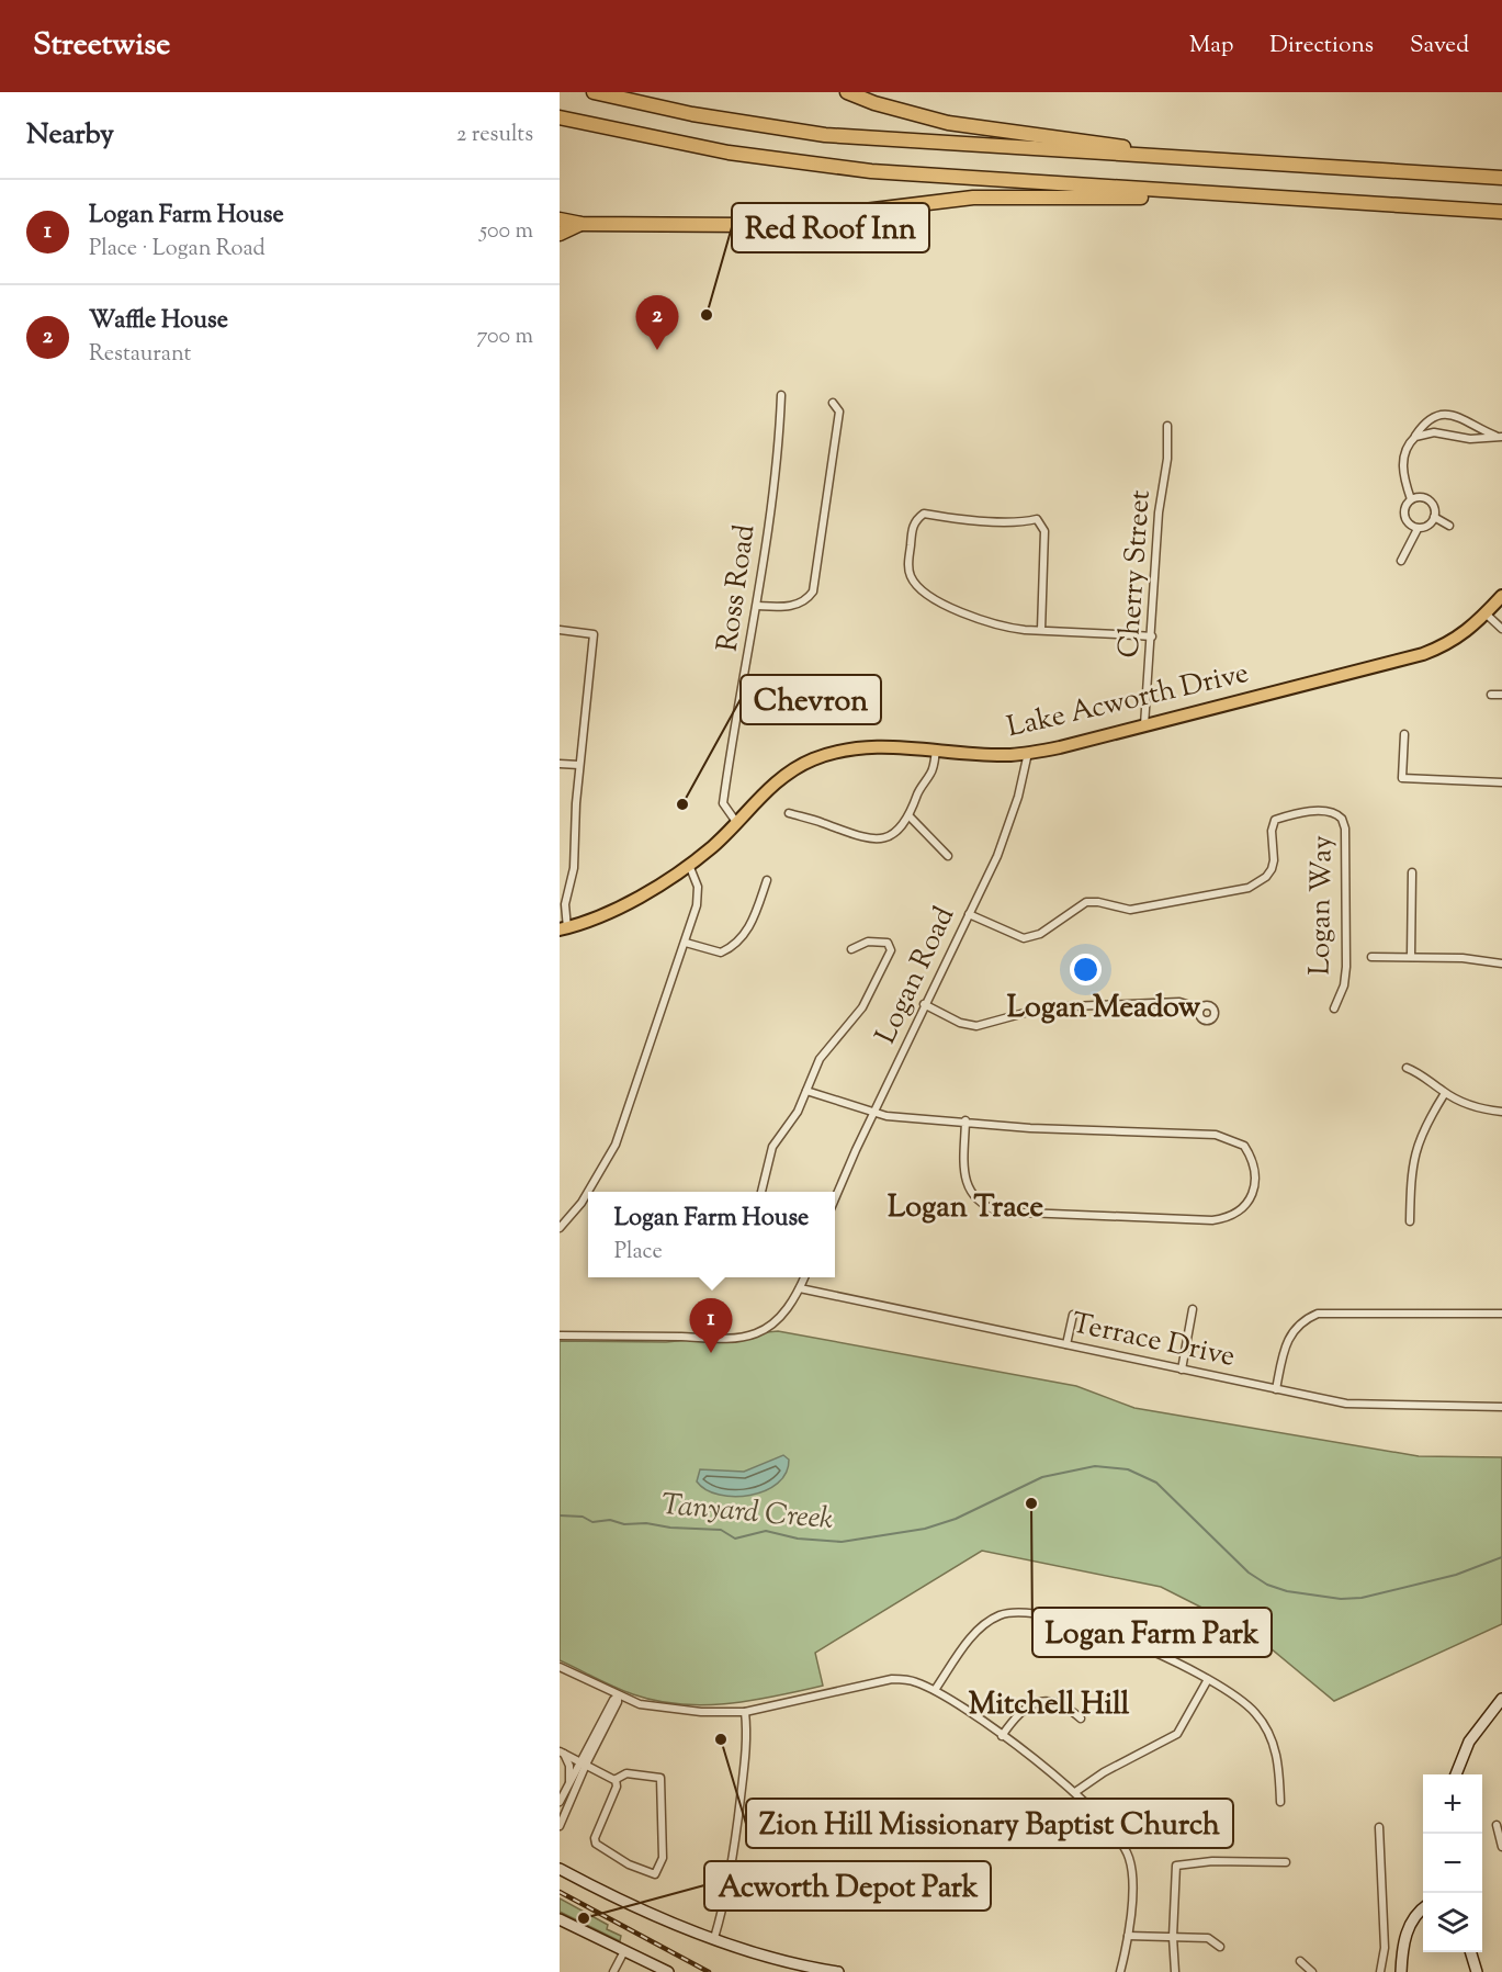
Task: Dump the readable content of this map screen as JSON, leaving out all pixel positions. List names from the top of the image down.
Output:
{
  "streets": {
    "main road": ["Lake Acworth Drive"],
    "street": [
      "Cherry Street",
      "Ross Road",
      "Logan Way",
      "Logan Road",
      "Terrace Drive"
    ]
  },
  "crossings": [
    ["Cherry Street", "Lake Acworth Drive"],
    ["Ross Road", "Lake Acworth Drive"],
    ["Lake Acworth Drive", "Logan Road"],
    ["Logan Way", "Logan Road"]
  ],
  "districts": ["Logan Meadow", "Logan Trace", "Mitchell Hill"],
  "water": ["Tanyard Creek"],
  "places": [
    "Red Roof Inn",
    "Chevron",
    "Logan Farm Park",
    "Zion Hill Missionary Baptist Church",
    "Acworth Depot Park"
  ],
  "page": {
    "header": "Streetwise",
    "nav": ["Map", "Directions", "Saved"],
    "heading": ["Nearby", "2 results"],
    "list": [
      {
        "mark": "1",
        "name": "Logan Farm House",
        "note": "Place · Logan Road",
        "value": "500 m"
      },
      {
        "mark": "2",
        "name": "Waffle House",
        "note": "Restaurant",
        "value": "700 m"
      }
    ],
    "pins": ["2", "1"],
    "popup": ["Logan Farm House", "Place"],
    "map_buttons": ["+", "−"]
  }
}
